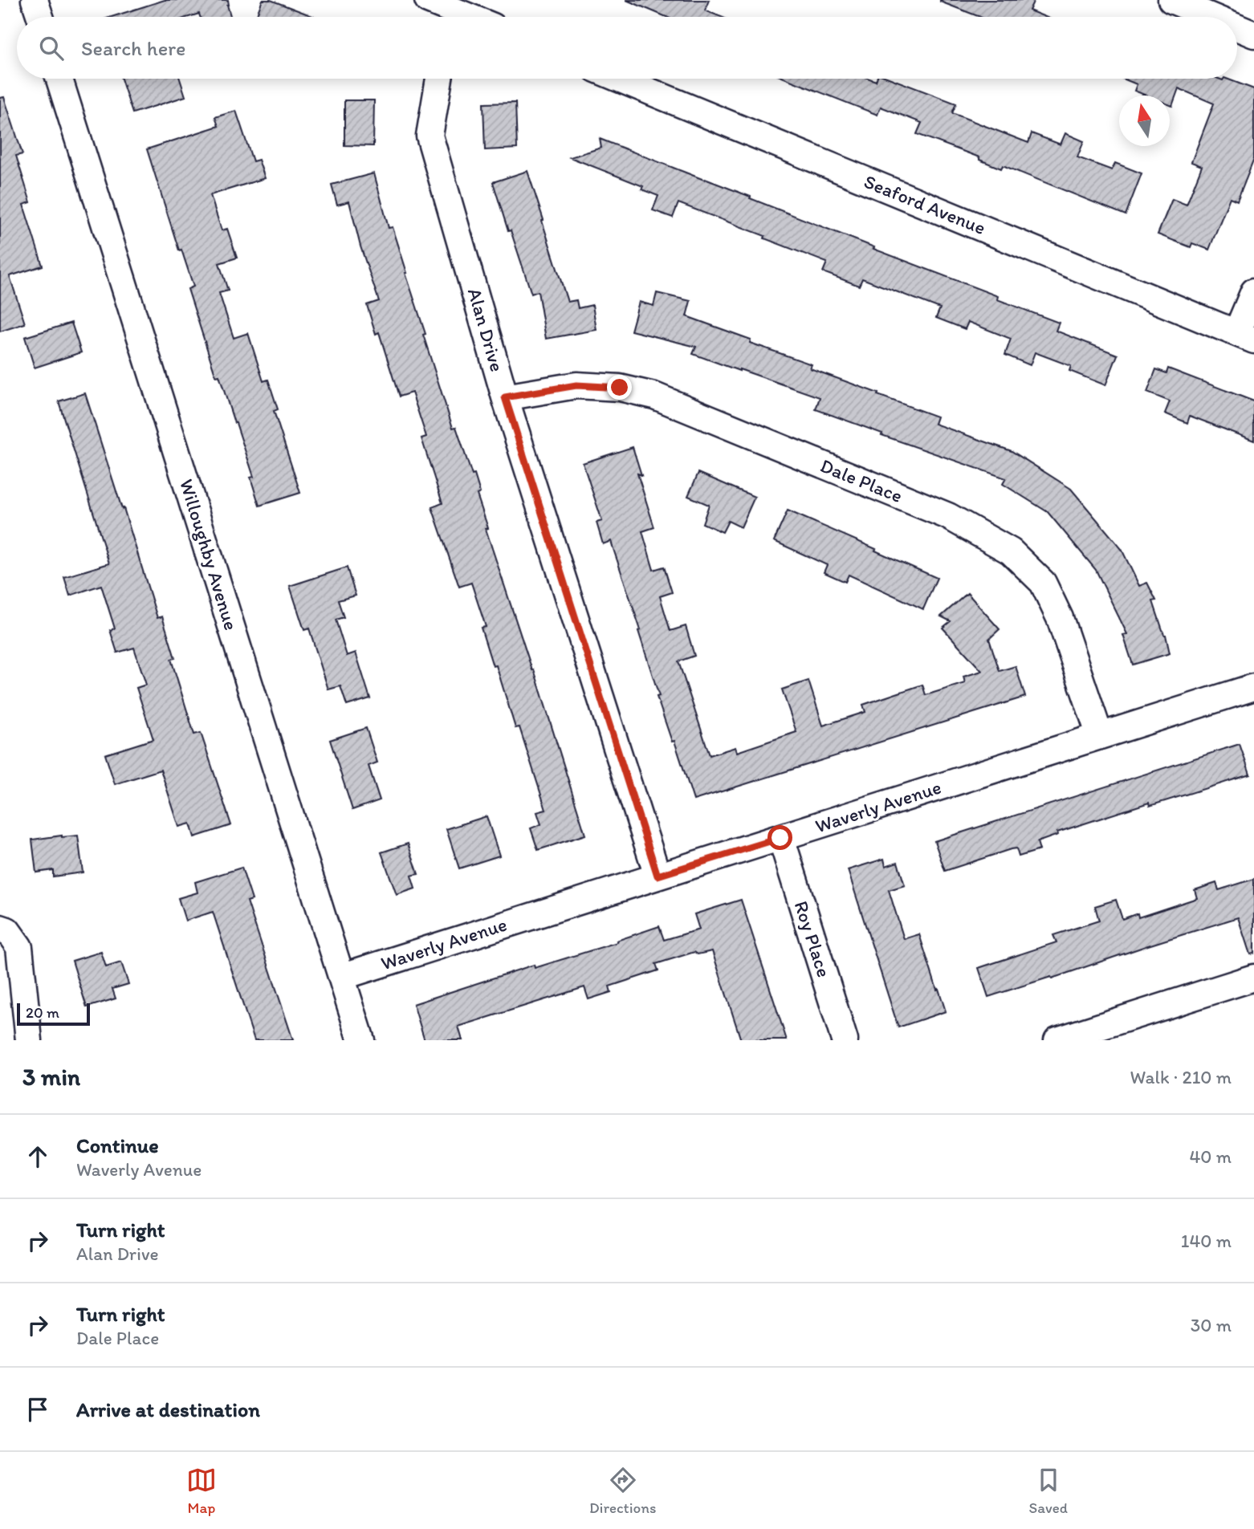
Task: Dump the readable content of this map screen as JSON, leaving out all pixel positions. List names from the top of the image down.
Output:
{
  "streets": {
    "street": [
      "Seaford Avenue",
      "Alan Drive",
      "Dale Place",
      "Willoughby Avenue",
      "Waverly Avenue",
      "Roy Place"
    ]
  },
  "crossings": [
    ["Alan Drive", "Dale Place"],
    ["Alan Drive", "Waverly Avenue"],
    ["Dale Place", "Waverly Avenue"],
    ["Willoughby Avenue", "Waverly Avenue"],
    ["Waverly Avenue", "Roy Place"]
  ],
  "scale_bar": "20 m",
  "north": "top",
  "page": {
    "search": "Search here",
    "scale": "20 m",
    "heading": ["3 min", "Walk · 210 m"],
    "list": [
      ["Continue", "Waverly Avenue", "40 m"],
      ["Turn right", "Alan Drive", "140 m"],
      ["Turn right", "Dale Place", "30 m"],
      "Arrive at destination"
    ],
    "nav": ["Map", "Directions", "Saved"]
  }
}
